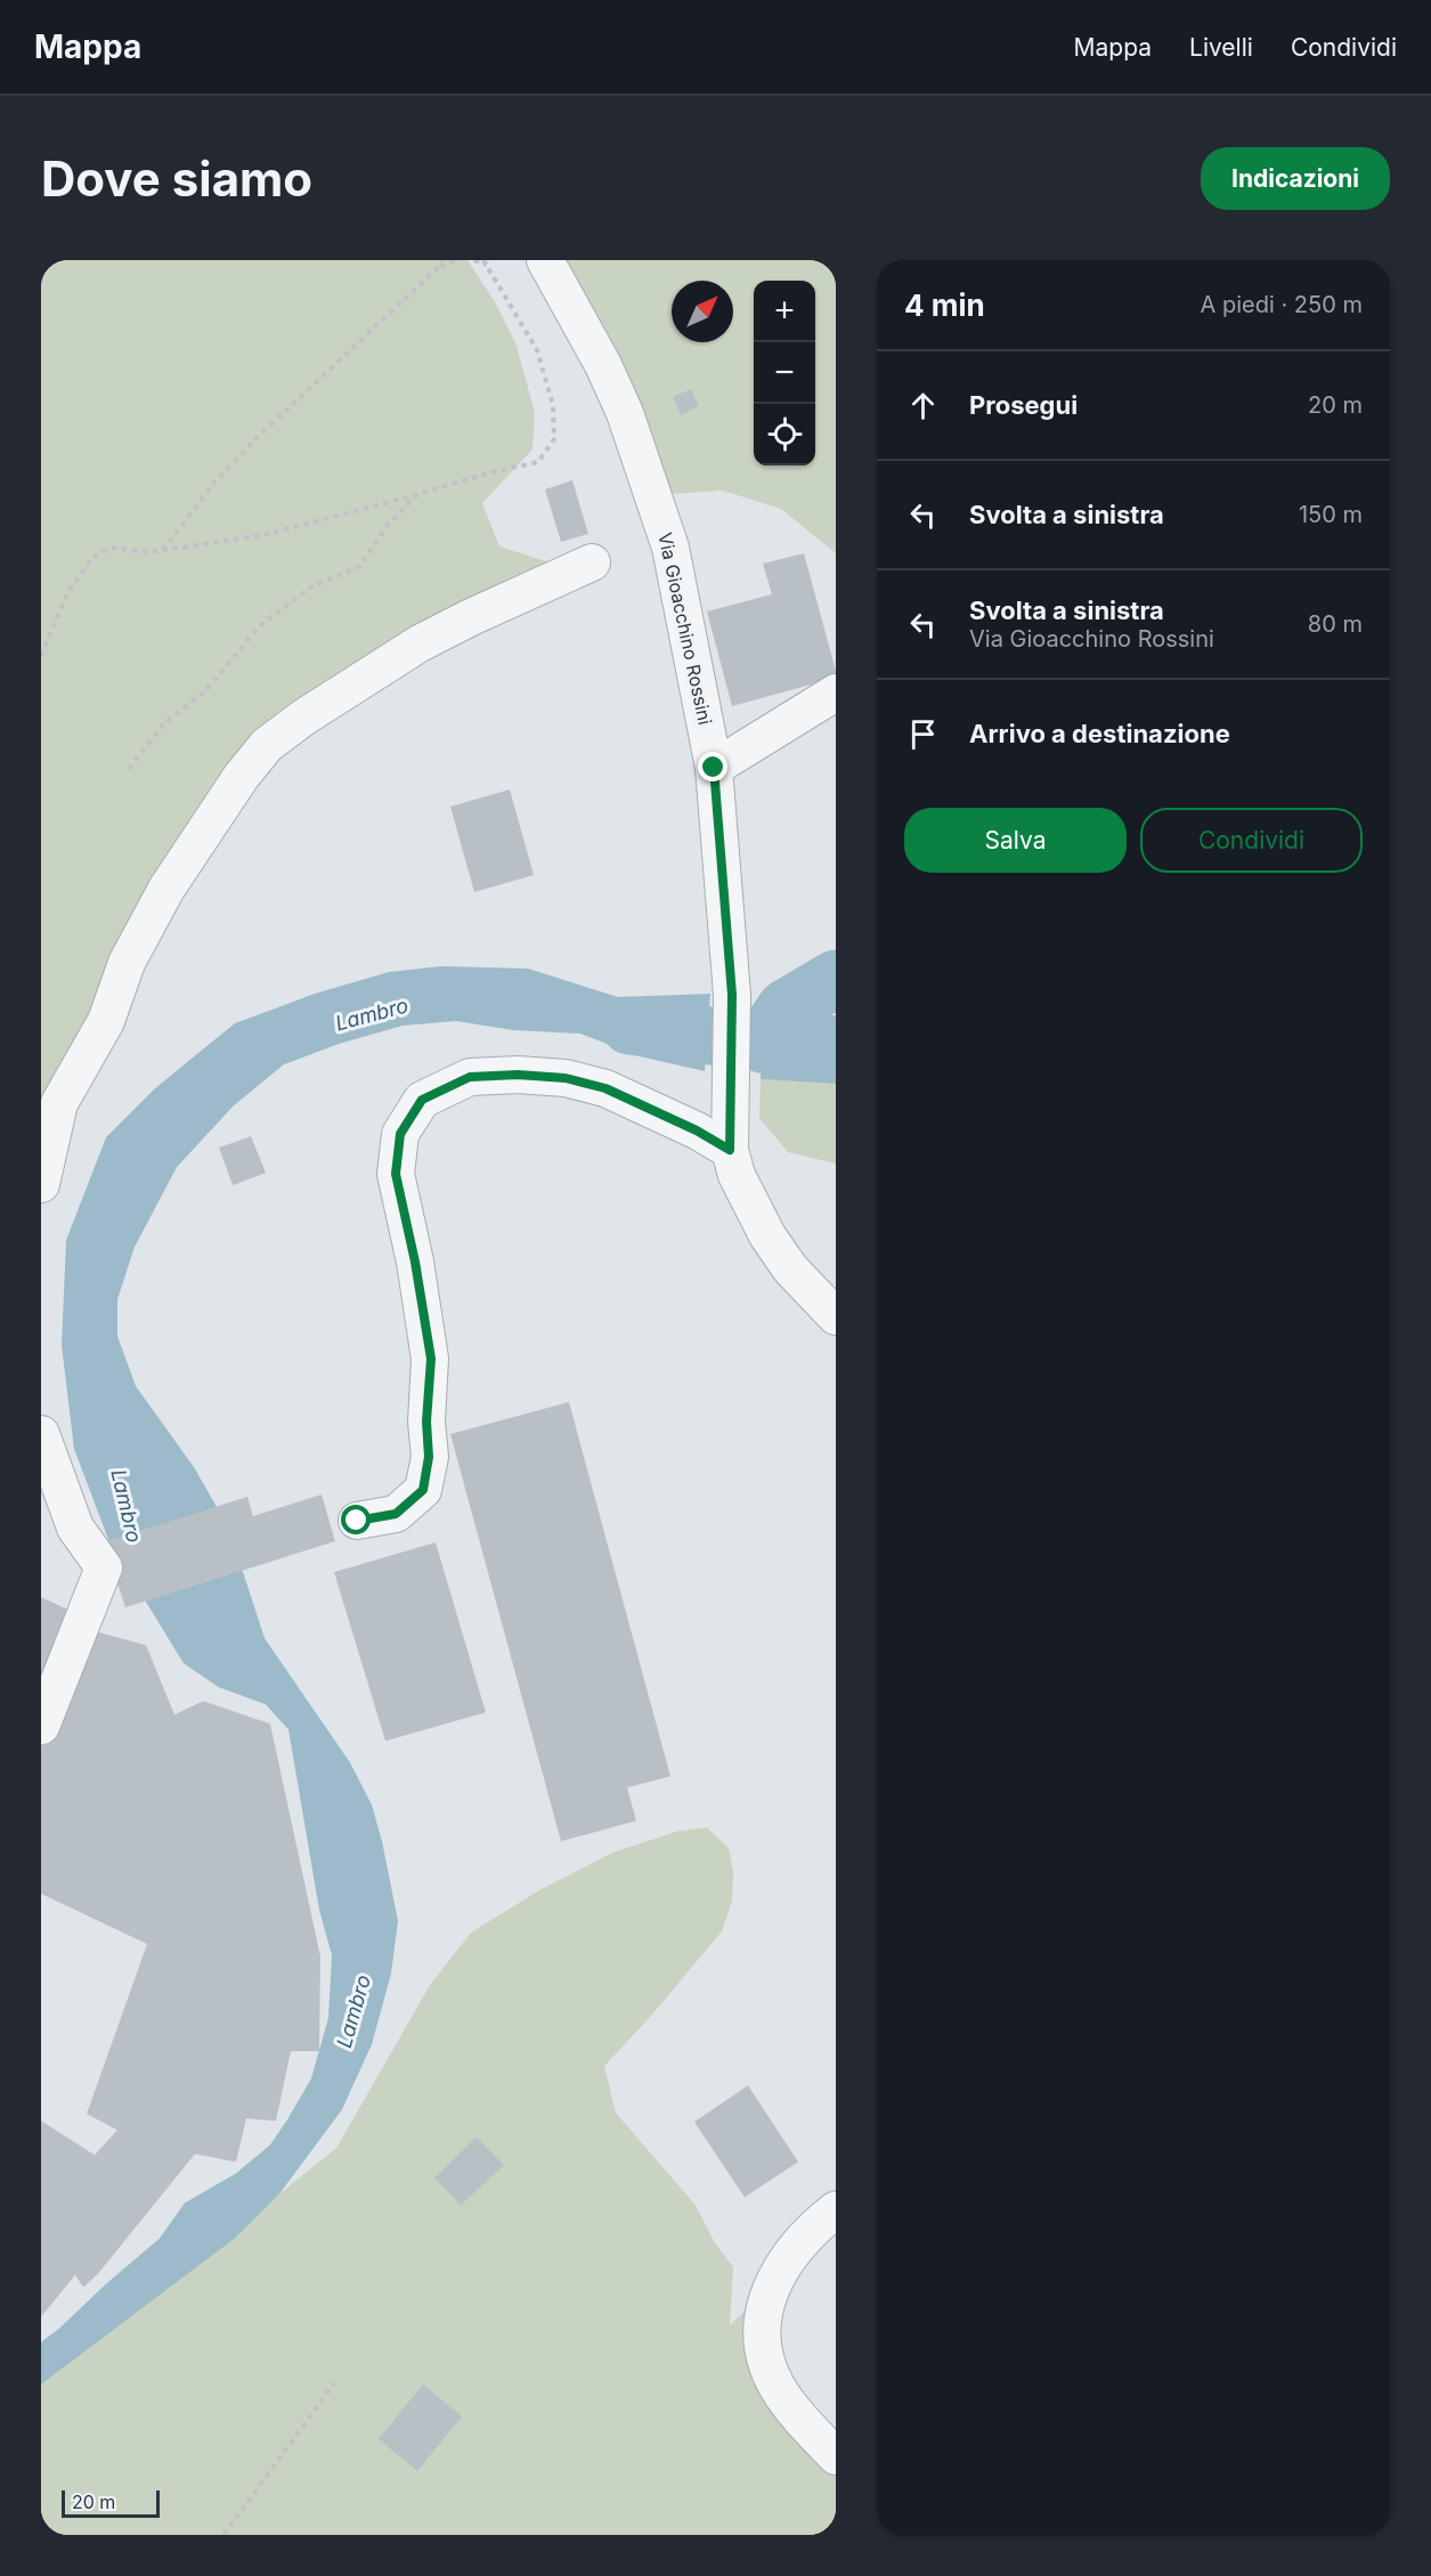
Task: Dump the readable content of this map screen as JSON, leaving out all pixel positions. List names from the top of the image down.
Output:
{
  "streets": {
    "street": ["Via Gioacchino Rossini"]
  },
  "water": ["Lambro"],
  "scale_bar": "20 m",
  "north": "top right",
  "page": {
    "header": "Mappa",
    "nav": ["Mappa", "Livelli", "Condividi"],
    "buttons": [
      "Indicazioni",
      ["Salva", "Condividi"]
    ],
    "title": "Dove siamo",
    "heading": ["4 min", "A piedi · 250 m"],
    "map_buttons": ["+", "−"],
    "list": [
      ["Prosegui", "20 m"],
      ["Svolta a sinistra", "150 m"],
      ["Svolta a sinistra", "Via Gioacchino Rossini", "80 m"],
      "Arrivo a destinazione"
    ],
    "scale": "20 m"
  }
}
